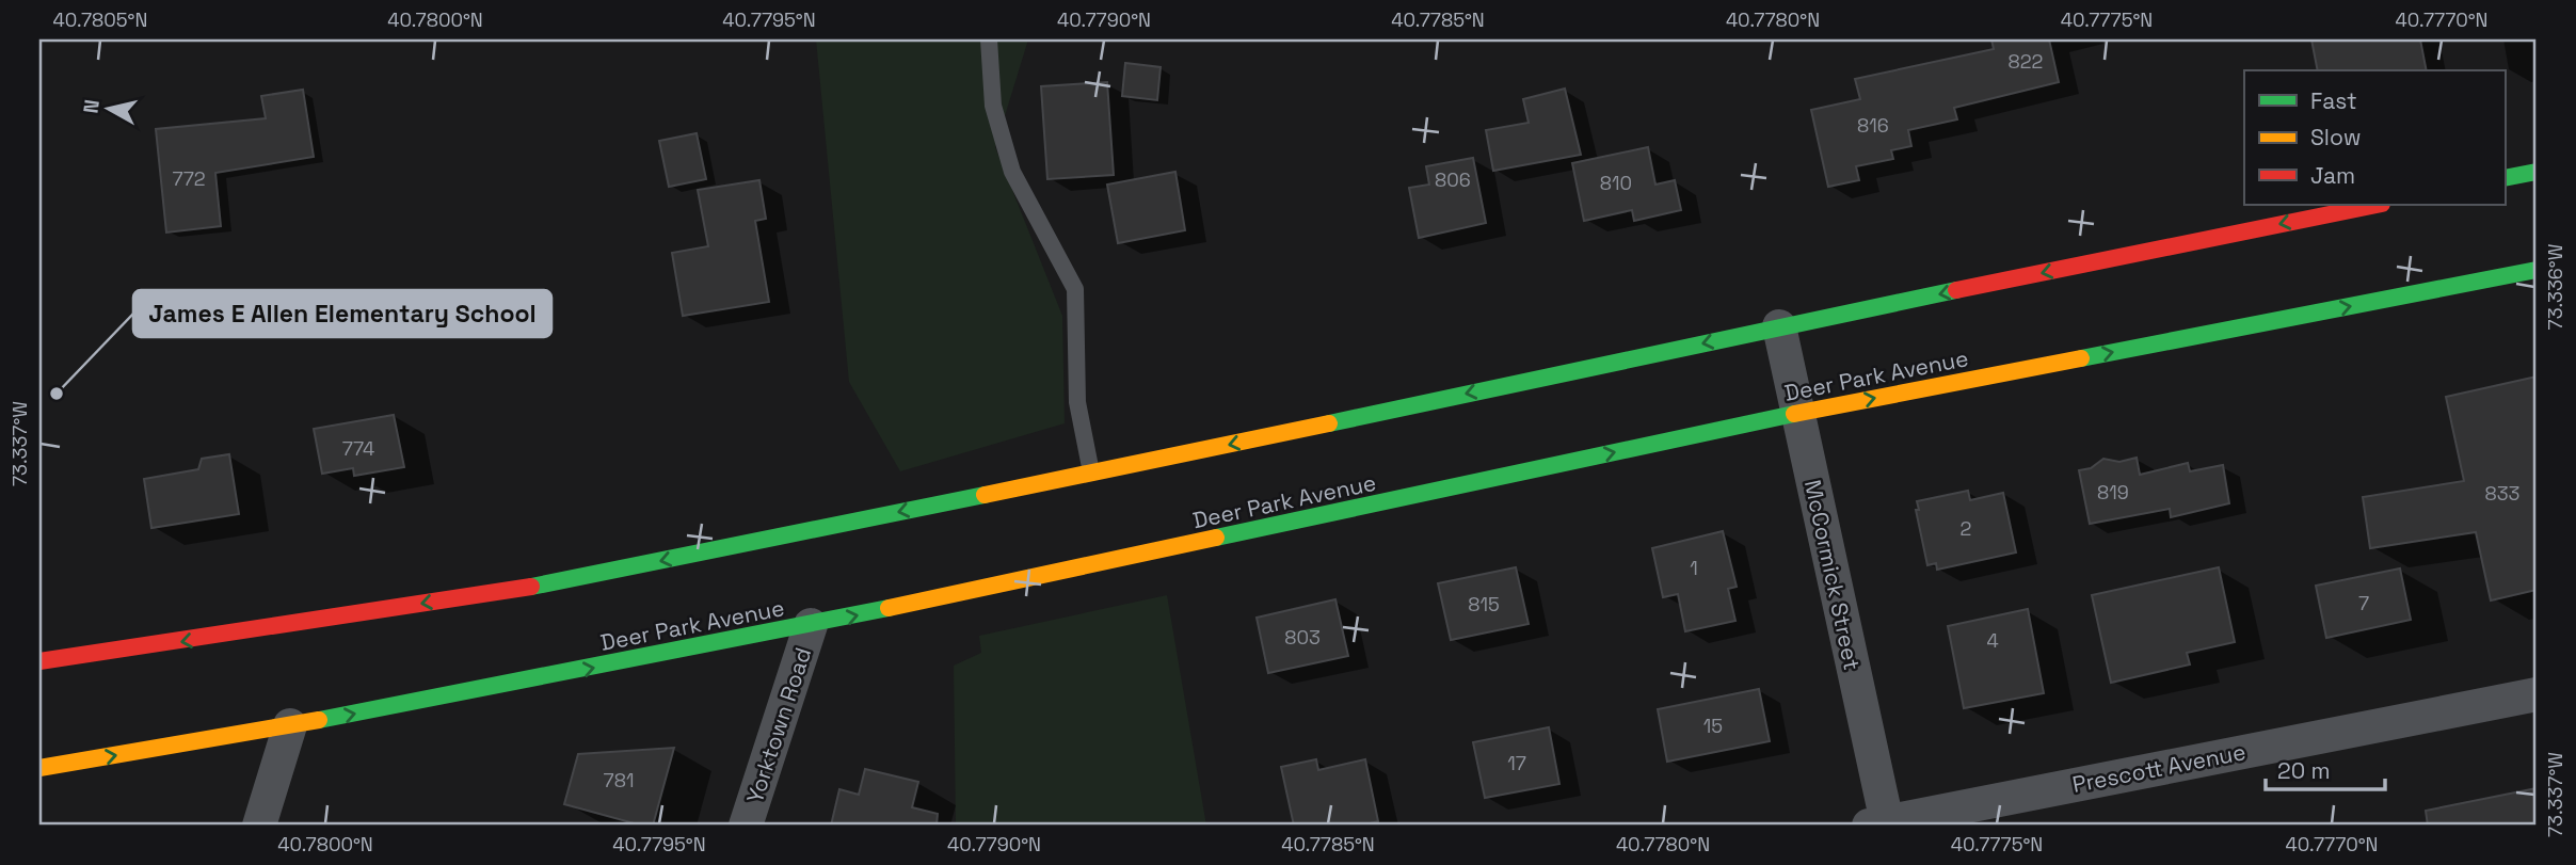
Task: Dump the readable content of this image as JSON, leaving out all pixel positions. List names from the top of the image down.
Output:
{
  "streets": {
    "main road": ["Deer Park Avenue"],
    "street": ["McCormick Street", "Yorktown Road", "Prescott Avenue"]
  },
  "crossings": [
    ["Deer Park Avenue", "McCormick Street"],
    ["Deer Park Avenue", "Yorktown Road"],
    ["McCormick Street", "Prescott Avenue"]
  ],
  "places": ["James E Allen Elementary School"],
  "house_numbers": [
    "822",
    "816",
    "772",
    "806",
    "810",
    "774",
    "819",
    "833",
    "2",
    "1",
    "7",
    "815",
    "803",
    "4",
    "15",
    "17",
    "781"
  ],
  "legend": ["Fast", "Slow", "Jam"],
  "scale_bar": "20 m",
  "north": "left",
  "coordinates": [
    "40.7805°N",
    "40.7800°N",
    "40.7795°N",
    "40.7790°N",
    "40.7785°N",
    "40.7780°N",
    "40.7775°N",
    "40.7770°N",
    "73.336°W",
    "73.337°W"
  ]
}
